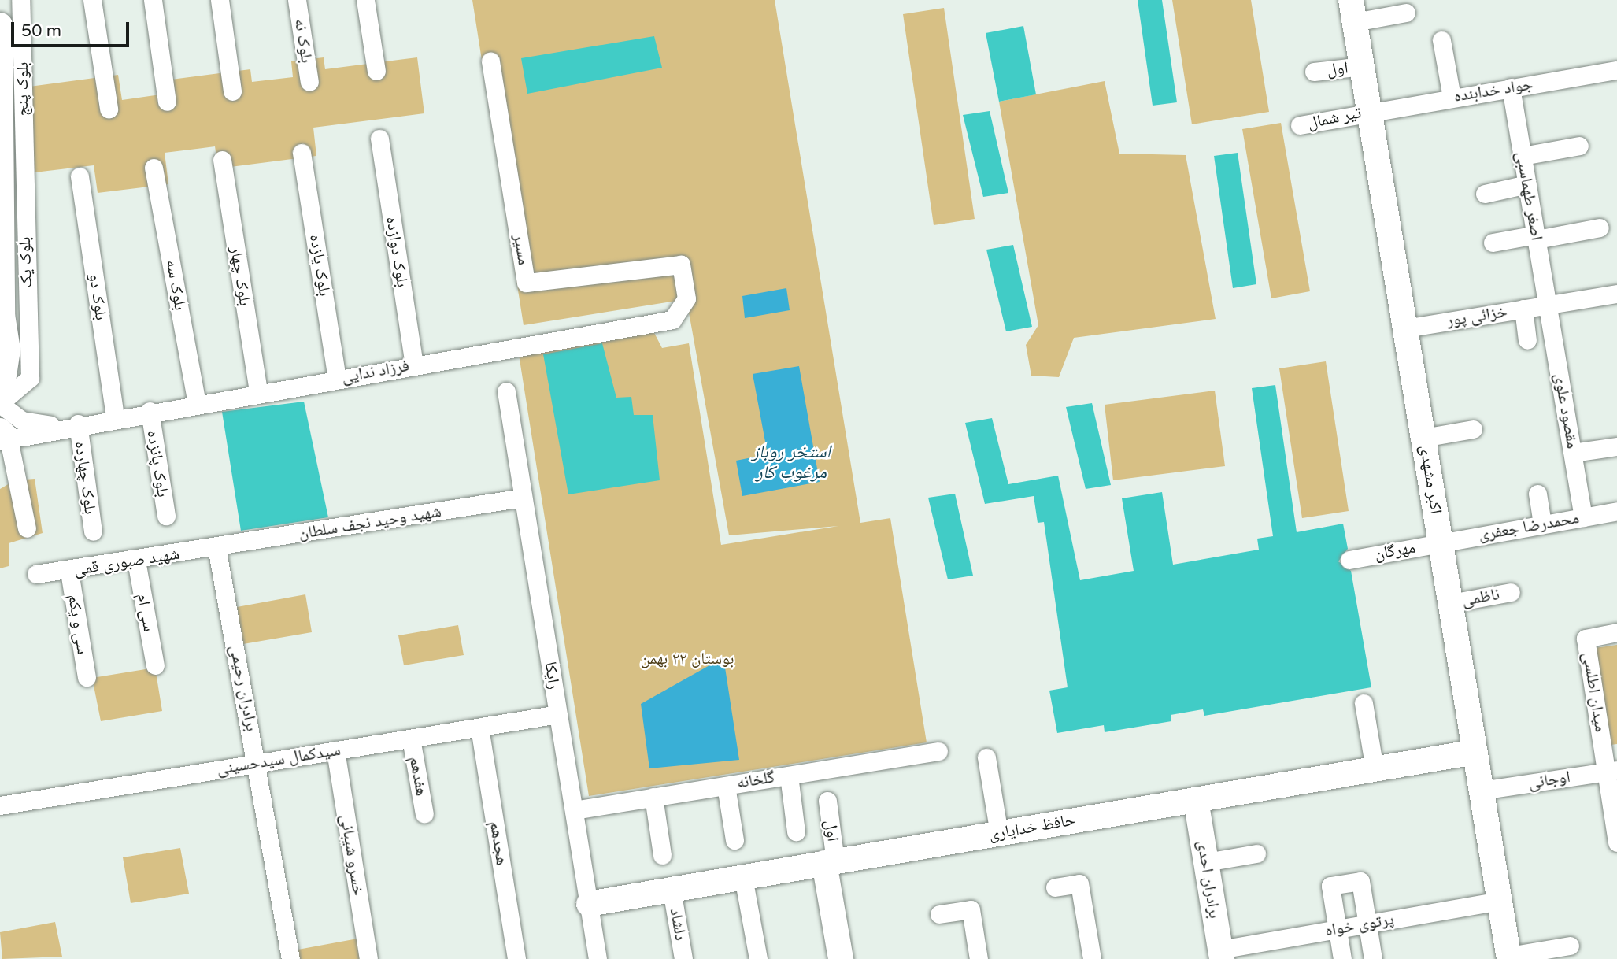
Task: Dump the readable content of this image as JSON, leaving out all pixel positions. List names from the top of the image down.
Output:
{
  "streets": {
    "street": [
      "بلوک نه",
      "اول",
      "بلوک پنج",
      "جواد خدابنده",
      "تیر شمال",
      "اصغر طهماسبی",
      "مسیر",
      "بلوک دوازده",
      "بلوک یک",
      "بلوک یازده",
      "بلوک چهار",
      "بلوک سه",
      "بلوک دو",
      "خزائی پور",
      "فرزاد ندایی",
      "مقصود علوی",
      "بلوک پانزده",
      "بلوک چهارده",
      "اکبر مشهدی",
      "شهید وحید نجف سلطان",
      "محمدرضا جعفری",
      "مهرگان",
      "شهید صبوری قمی",
      "ناظمی",
      "سی ام",
      "سی و یکم",
      "رایکا",
      "برادران رحیمی",
      "میدان اطلسی",
      "سیدکمال سیدحسینی",
      "هفدهم",
      "گلخانه",
      "اوجانی",
      "حافظ خدایاری",
      "هجدهم",
      "خسرو شیبانی",
      "برادران احدی",
      "دلشاد",
      "پرتوی خواه"
    ]
  },
  "crossings": [
    ["اول", "اکبر مشهدی"],
    ["اول", "حافظ خدایاری"],
    ["جواد خدابنده", "تیر شمال"],
    ["جواد خدابنده", "اصغر طهماسبی"],
    ["جواد خدابنده", "اکبر مشهدی"],
    ["تیر شمال", "اکبر مشهدی"],
    ["اصغر طهماسبی", "خزائی پور"],
    ["اصغر طهماسبی", "مقصود علوی"],
    ["مسیر", "فرزاد ندایی"],
    ["بلوک دوازده", "فرزاد ندایی"],
    ["بلوک یازده", "فرزاد ندایی"],
    ["بلوک چهار", "فرزاد ندایی"],
    ["بلوک سه", "فرزاد ندایی"],
    ["بلوک دو", "فرزاد ندایی"],
    ["خزائی پور", "مقصود علوی"],
    ["خزائی پور", "اکبر مشهدی"],
    ["فرزاد ندایی", "بلوک پانزده"],
    ["فرزاد ندایی", "بلوک چهارده"],
    ["مقصود علوی", "محمدرضا جعفری"],
    ["اکبر مشهدی", "محمدرضا جعفری"],
    ["اکبر مشهدی", "مهرگان"],
    ["اکبر مشهدی", "ناظمی"],
    ["اکبر مشهدی", "اوجانی"],
    ["اکبر مشهدی", "حافظ خدایاری"],
    ["اکبر مشهدی", "پرتوی خواه"],
    ["شهید وحید نجف سلطان", "شهید صبوری قمی"],
    ["شهید وحید نجف سلطان", "رایکا"],
    ["شهید وحید نجف سلطان", "برادران رحیمی"],
    ["محمدرضا جعفری", "مهرگان"],
    ["شهید صبوری قمی", "سی ام"],
    ["شهید صبوری قمی", "سی و یکم"],
    ["شهید صبوری قمی", "برادران رحیمی"],
    ["رایکا", "سیدکمال سیدحسینی"],
    ["رایکا", "گلخانه"],
    ["رایکا", "حافظ خدایاری"],
    ["برادران رحیمی", "سیدکمال سیدحسینی"],
    ["میدان اطلسی", "اوجانی"],
    ["سیدکمال سیدحسینی", "هفدهم"],
    ["سیدکمال سیدحسینی", "هجدهم"],
    ["سیدکمال سیدحسینی", "خسرو شیبانی"],
    ["حافظ خدایاری", "برادران احدی"],
    ["حافظ خدایاری", "دلشاد"],
    ["برادران احدی", "پرتوی خواه"]
  ],
  "water": ["استخر روباز مرغوب کار"],
  "parks": ["بوستان ۲۲ بهمن"],
  "scale_bar": "50 m"
}
